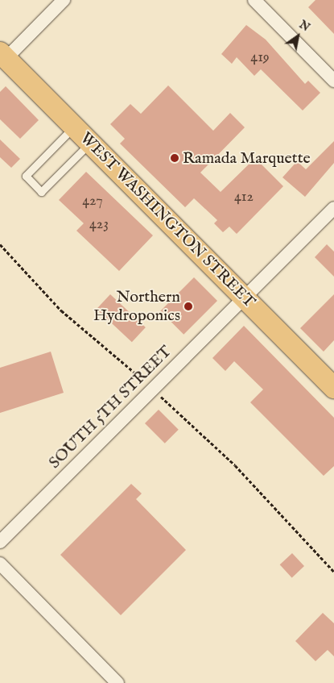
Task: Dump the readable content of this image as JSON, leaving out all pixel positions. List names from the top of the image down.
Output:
{
  "streets": {
    "main road": ["WEST WASHINGTON STREET"],
    "street": ["SOUTH 5TH STREET"]
  },
  "crossings": [
    ["WEST WASHINGTON STREET", "SOUTH 5TH STREET"]
  ],
  "places": ["Ramada Marquette", "Northern Hydroponics"],
  "house_numbers": [
    "419",
    "412",
    "427",
    "423"
  ],
  "north": "top right"
}
